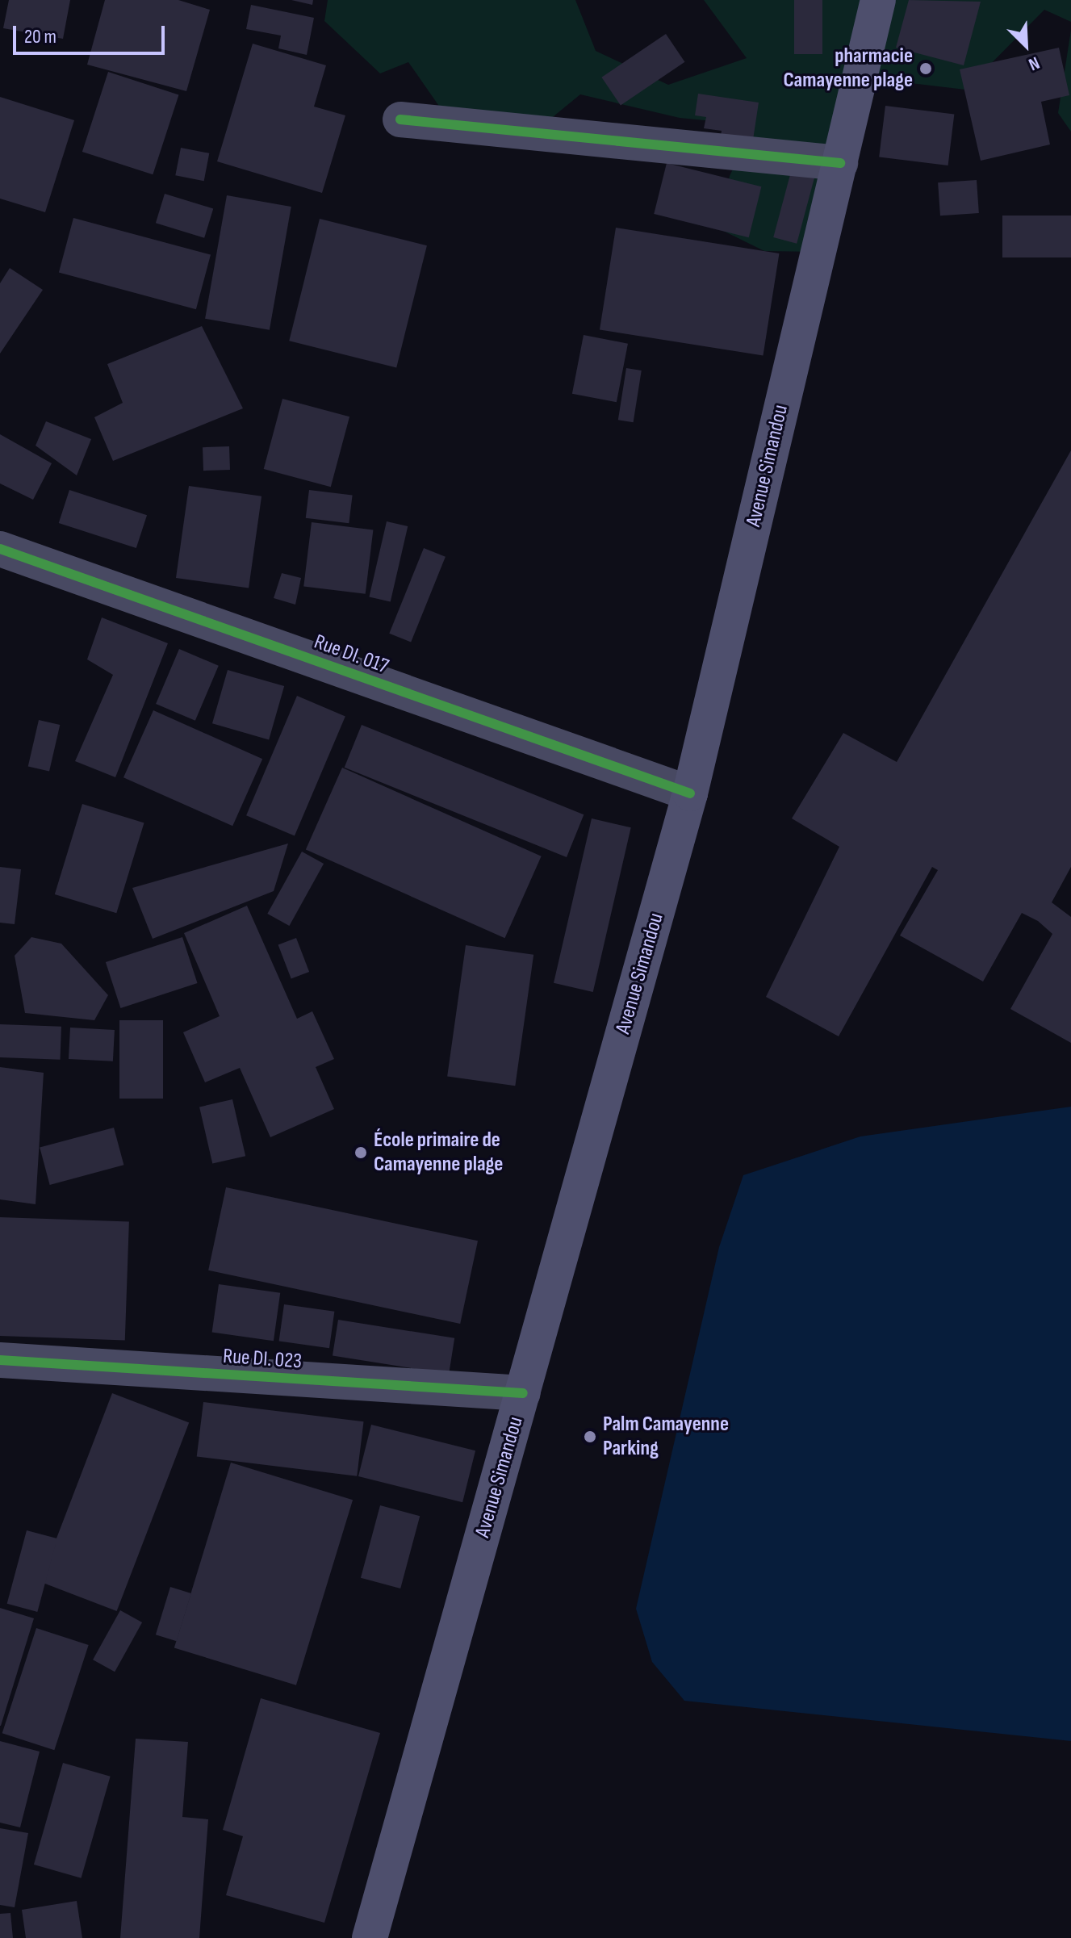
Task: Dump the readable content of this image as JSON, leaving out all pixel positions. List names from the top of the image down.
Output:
{
  "streets": {
    "main road": ["Avenue Simandou"],
    "street": ["Rue DI. 017", "Rue DI. 023"]
  },
  "crossings": [
    ["Avenue Simandou", "Rue DI. 017"],
    ["Avenue Simandou", "Rue DI. 023"]
  ],
  "places": ["pharmacie Camayenne plage", "École primaire de Camayenne plage", "Palm Camayenne Parking"],
  "scale_bar": "20 m",
  "north": "bottom right"
}
